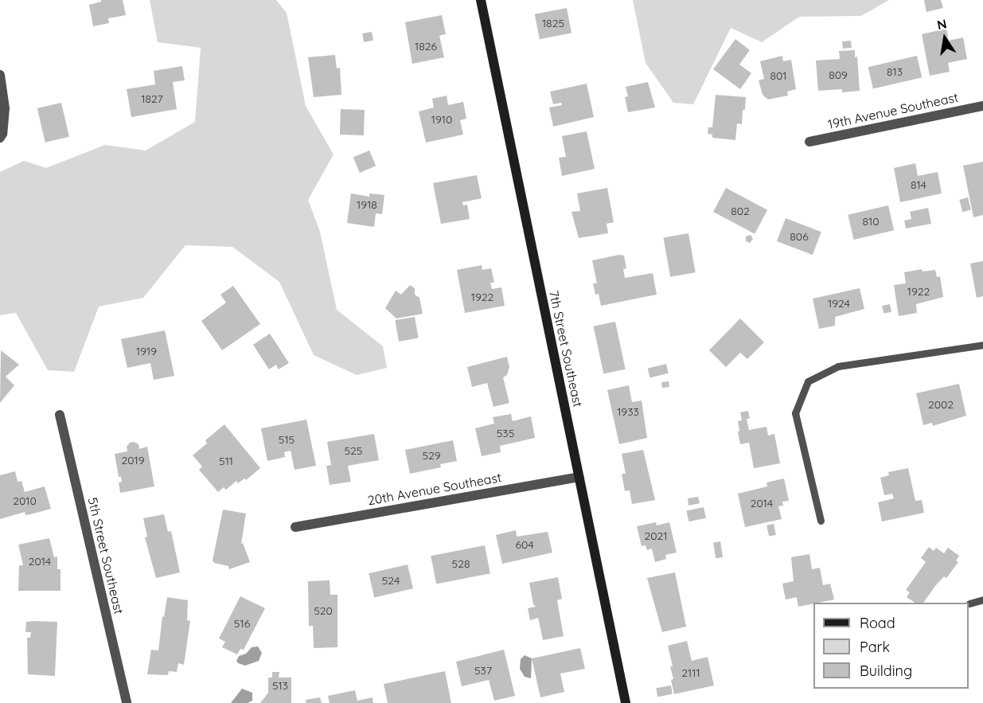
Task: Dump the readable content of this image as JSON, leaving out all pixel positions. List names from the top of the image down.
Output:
{
  "streets": {
    "street": [
      "19th Avenue Southeast",
      "7th Street Southeast",
      "20th Avenue Southeast",
      "5th Street Southeast"
    ]
  },
  "crossings": [
    ["7th Street Southeast", "20th Avenue Southeast"]
  ],
  "house_numbers": [
    "1825",
    "1826",
    "813",
    "809",
    "801",
    "1827",
    "1910",
    "814",
    "1918",
    "802",
    "810",
    "806",
    "1922",
    "1922",
    "1924",
    "1919",
    "2002",
    "1933",
    "535",
    "515",
    "525",
    "529",
    "2019",
    "511",
    "2010",
    "2014",
    "2021",
    "604",
    "2014",
    "528",
    "524",
    "520",
    "516",
    "537",
    "2111",
    "513"
  ],
  "legend": ["Road", "Park", "Building"],
  "north": "top"
}
